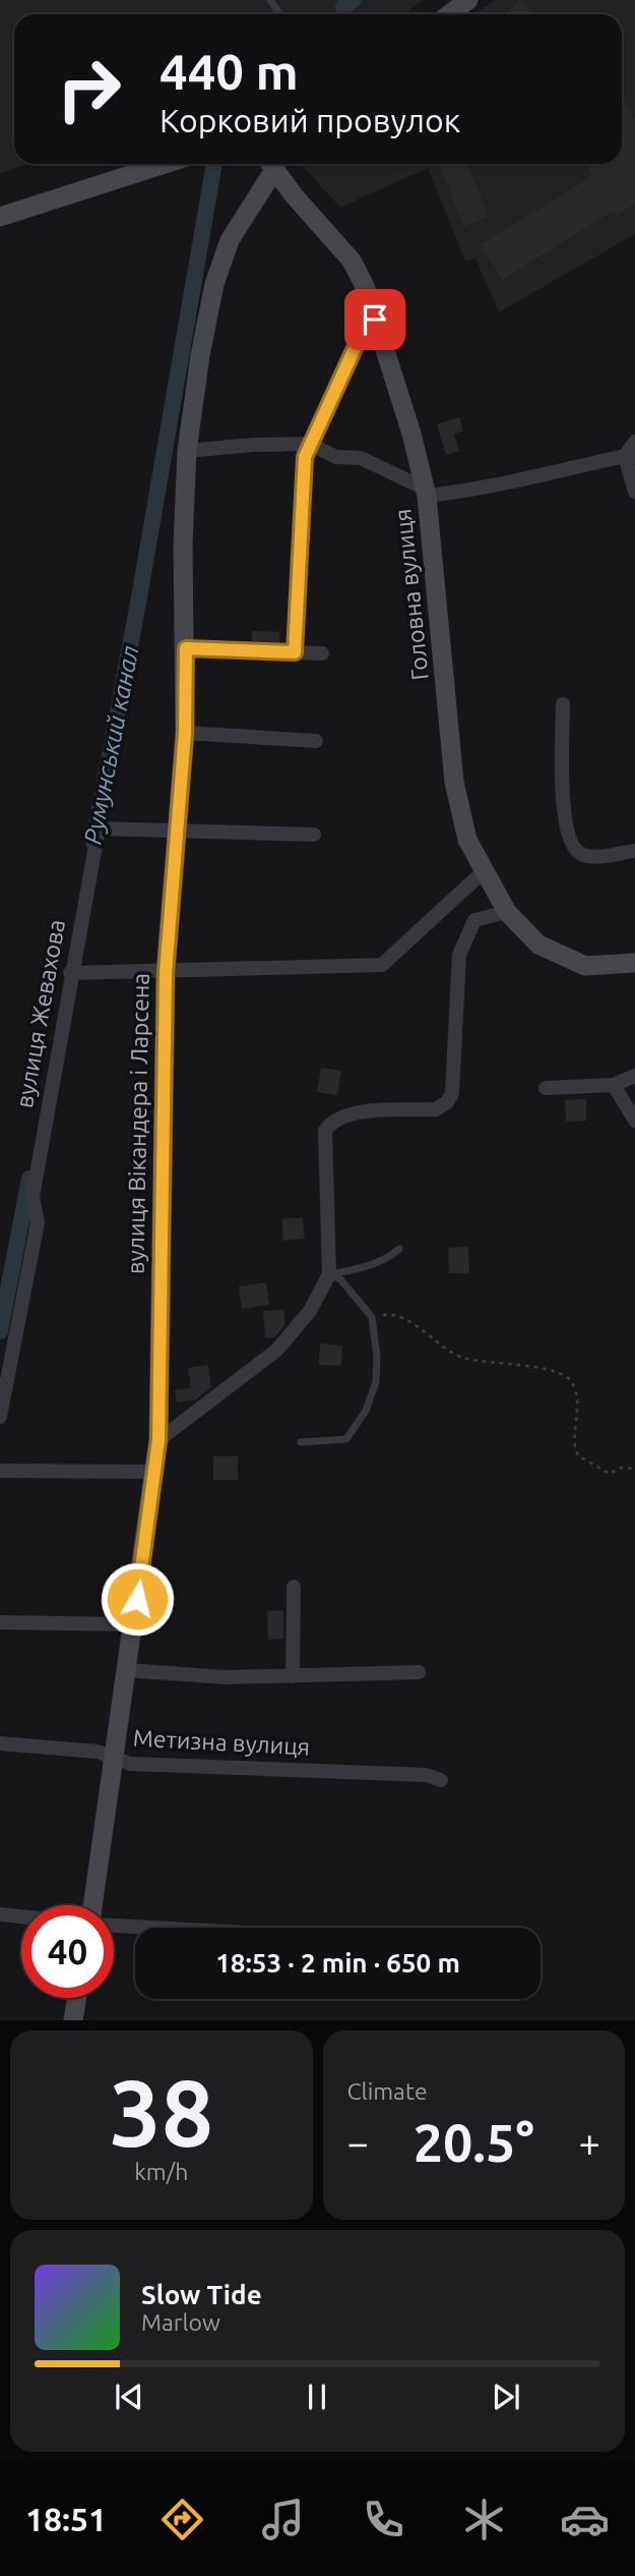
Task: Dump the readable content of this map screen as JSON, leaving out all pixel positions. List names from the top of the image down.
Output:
{
  "streets": {
    "street": [
      "Головна вулиця",
      "вулиця Жевахова",
      "вулиця Вікандера і Ларсена",
      "Метизна вулиця"
    ]
  },
  "crossings": [
    ["вулиця Жевахова", "вулиця Вікандера і Ларсена"],
    ["вулиця Вікандера і Ларсена", "Метизна вулиця"]
  ],
  "water": ["Румунський канал"],
  "page": {
    "turn": ["440 m", "Корковий провулок"],
    "limit": "40",
    "trip": "18:53 · 2 min · 650 m",
    "tile": [
      ["38", "km/h"],
      "Climate"
    ],
    "heat": ["−", "20.5°", "+"],
    "song": ["Slow Tide", "Marlow"],
    "tabs": "18:51"
  }
}
